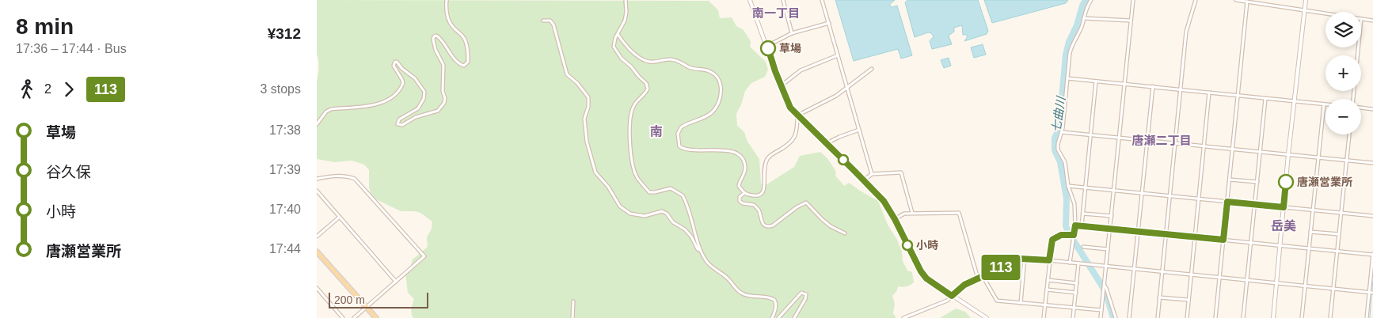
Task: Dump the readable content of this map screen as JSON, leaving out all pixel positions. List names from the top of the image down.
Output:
{
  "districts": [
    "南一丁目",
    "南",
    "唐瀬二丁目",
    "岳美"
  ],
  "water": ["七曲川"],
  "places": ["草場", "唐瀬営業所", "小時"],
  "lines": ["bus line 113"],
  "scale_bar": "200 m",
  "page": {
    "heading": ["8 min", "17:36 – 17:44 · Bus", "¥312"],
    "on_map": "113",
    "map_buttons": ["+", "−"],
    "legs": ["2", "113", "3 stops"],
    "list": [
      {
        "name": "草場",
        "value": "17:38"
      },
      {
        "name": "谷久保",
        "value": "17:39"
      },
      {
        "name": "小時",
        "value": "17:40"
      },
      {
        "name": "唐瀬営業所",
        "value": "17:44"
      }
    ],
    "scale": "200 m"
  }
}
